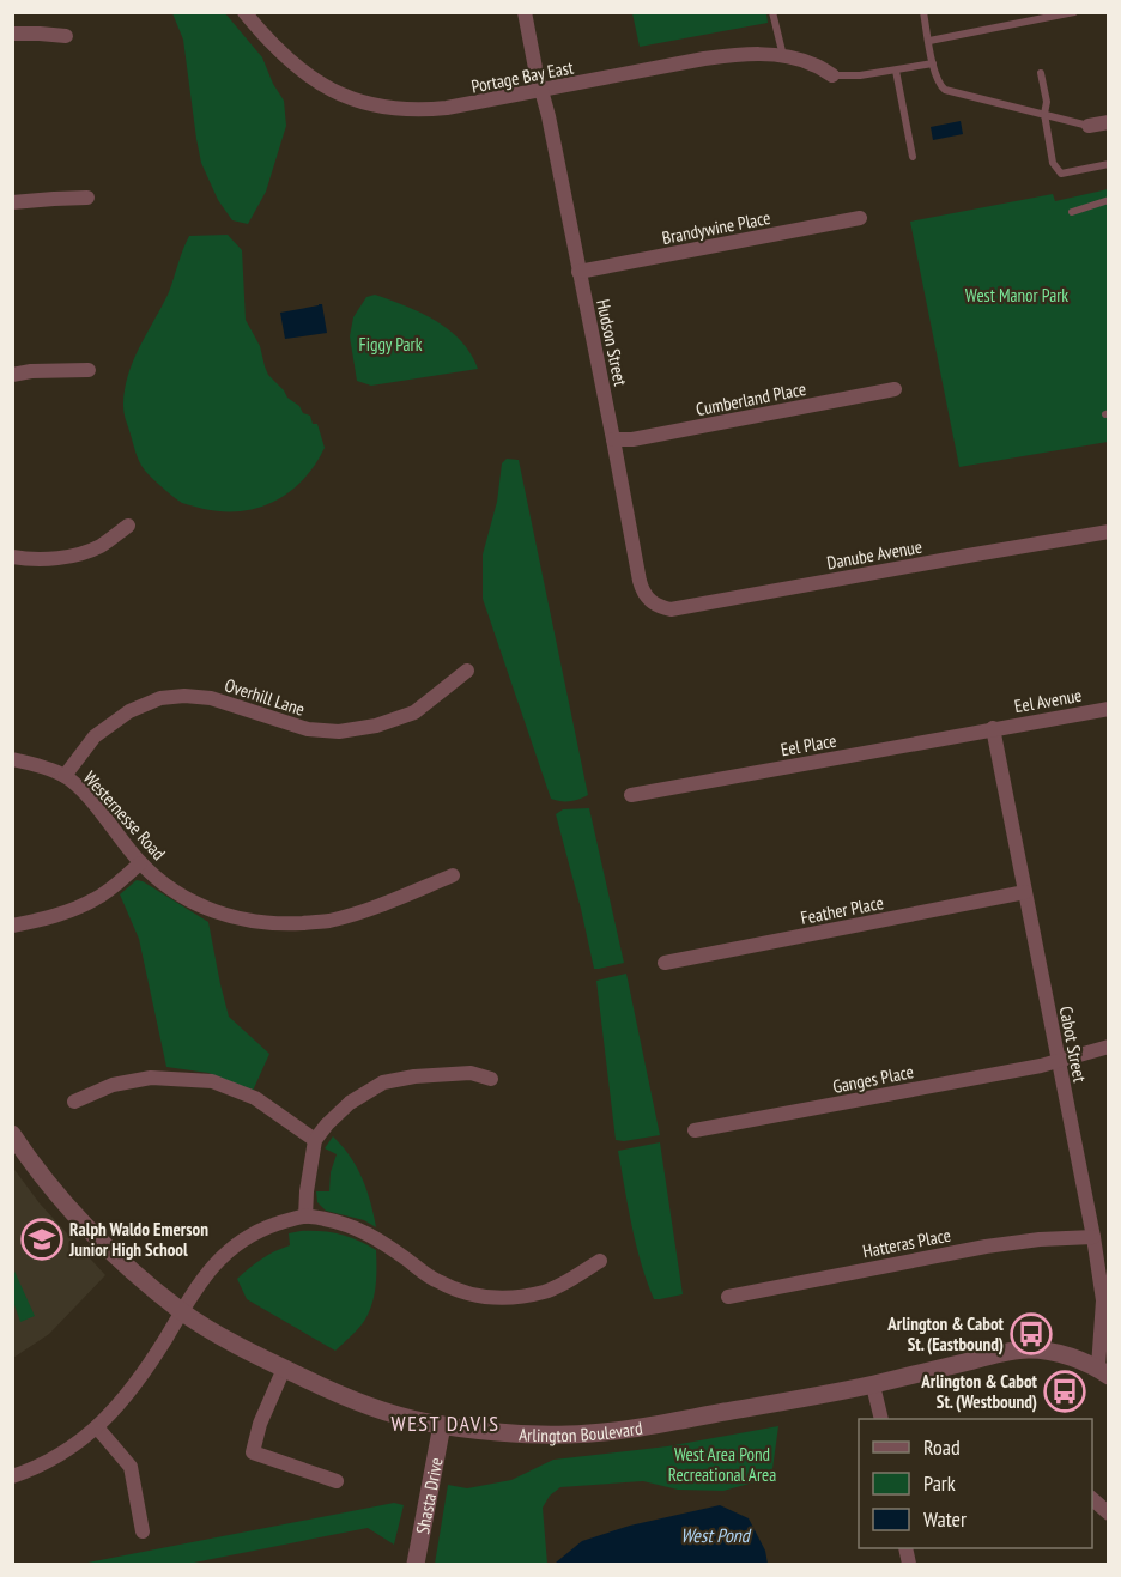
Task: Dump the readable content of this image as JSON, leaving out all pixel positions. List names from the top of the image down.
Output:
{
  "streets": {
    "street": [
      "Portage Bay East",
      "Brandywine Place",
      "Hudson Street",
      "Cumberland Place",
      "Danube Avenue",
      "Overhill Lane",
      "Eel Avenue",
      "Eel Place",
      "Westernesse Road",
      "Feather Place",
      "Cabot Street",
      "Ganges Place",
      "Hatteras Place",
      "Arlington Boulevard",
      "Shasta Drive"
    ]
  },
  "crossings": [
    ["Portage Bay East", "Hudson Street"],
    ["Brandywine Place", "Hudson Street"],
    ["Hudson Street", "Cumberland Place"],
    ["Hudson Street", "Danube Avenue"],
    ["Overhill Lane", "Westernesse Road"],
    ["Eel Avenue", "Eel Place"],
    ["Eel Avenue", "Cabot Street"],
    ["Eel Place", "Cabot Street"],
    ["Feather Place", "Cabot Street"],
    ["Cabot Street", "Ganges Place"],
    ["Cabot Street", "Hatteras Place"],
    ["Cabot Street", "Arlington Boulevard"],
    ["Arlington Boulevard", "Shasta Drive"]
  ],
  "districts": ["WEST DAVIS"],
  "water": ["West Pond"],
  "parks": ["West Manor Park", "Figgy Park", "West Area Pond Recreational Area"],
  "places": {
    "school or university": ["Ralph Waldo Emerson Junior High School"],
    "bus stop": ["Arlington & Cabot St. (Eastbound)", "Arlington & Cabot St. (Westbound)"]
  },
  "legend": ["Road", "Park", "Water"]
}
